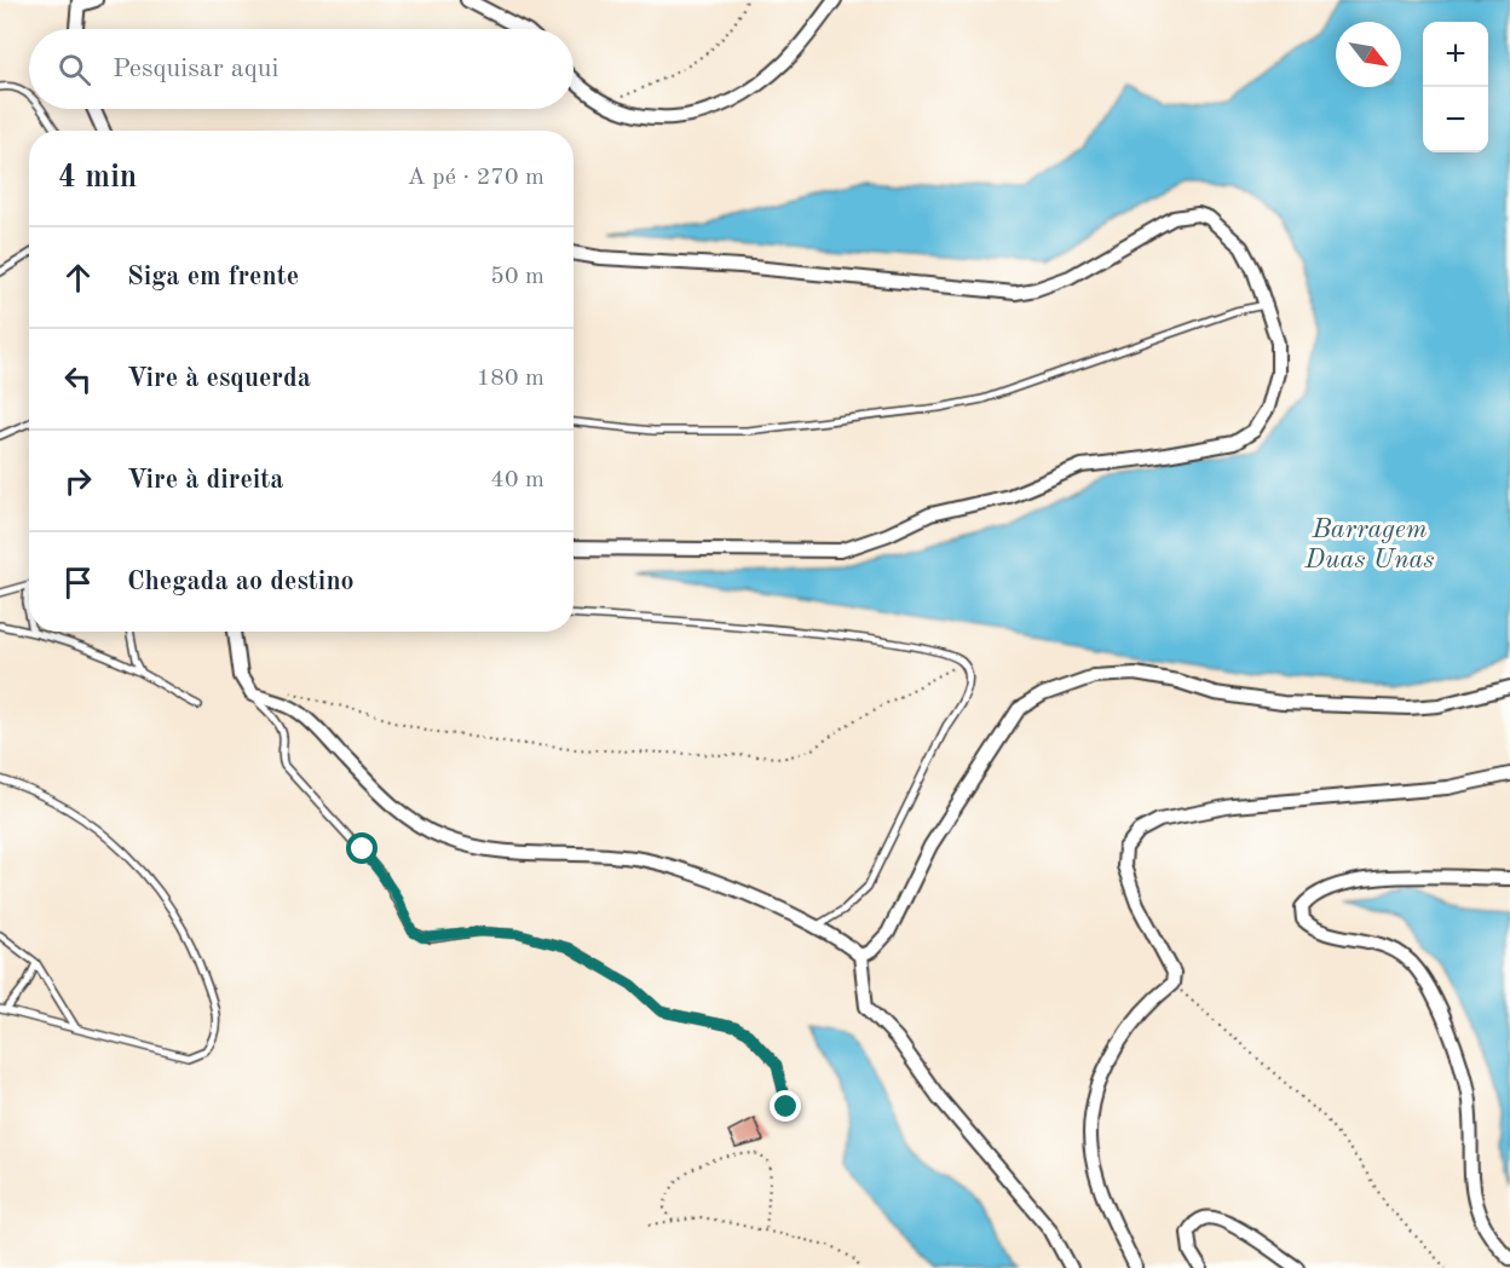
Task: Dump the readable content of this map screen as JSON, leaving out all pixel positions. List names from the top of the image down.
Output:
{
  "water": ["Barragem Duas Unas"],
  "north": "bottom right",
  "page": {
    "map_buttons": ["+", "−"],
    "search": "Pesquisar aqui",
    "heading": ["4 min", "A pé · 270 m"],
    "list": [
      ["Siga em frente", "50 m"],
      ["Vire à esquerda", "180 m"],
      ["Vire à direita", "40 m"],
      "Chegada ao destino"
    ]
  }
}
